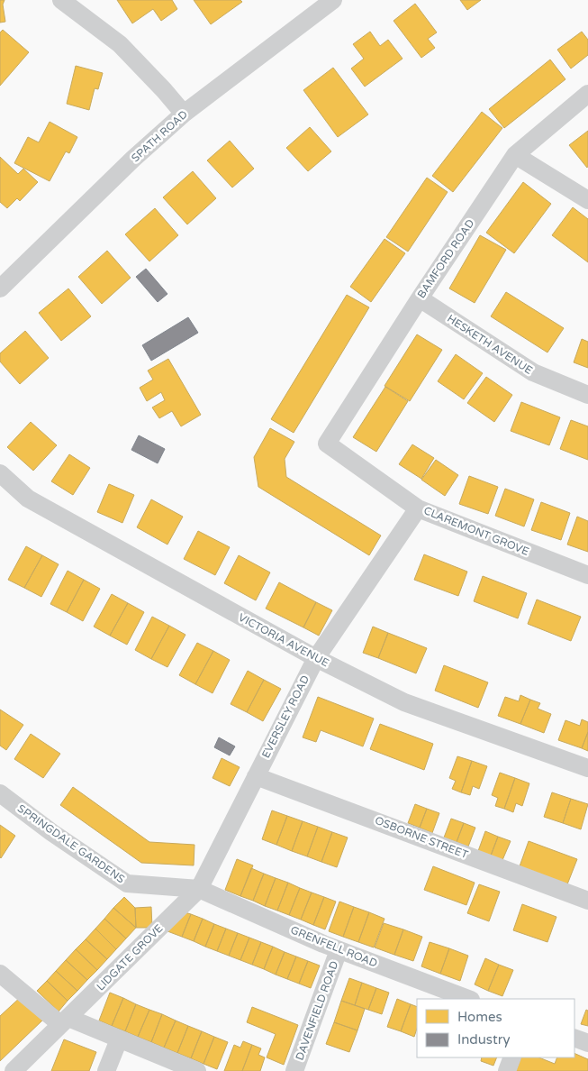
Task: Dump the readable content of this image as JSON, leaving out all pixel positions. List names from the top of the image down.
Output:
{
  "streets": {
    "street": [
      "SPATH ROAD",
      "BAMFORD ROAD",
      "HESKETH AVENUE",
      "CLAREMONT GROVE",
      "VICTORIA AVENUE",
      "EVERSLEY ROAD",
      "OSBORNE STREET",
      "SPRINGDALE GARDENS",
      "GRENFELL ROAD",
      "LIDGATE GROVE",
      "DAVENFIELD ROAD"
    ]
  },
  "crossings": [
    ["BAMFORD ROAD", "HESKETH AVENUE"],
    ["BAMFORD ROAD", "CLAREMONT GROVE"],
    ["CLAREMONT GROVE", "EVERSLEY ROAD"],
    ["VICTORIA AVENUE", "EVERSLEY ROAD"],
    ["EVERSLEY ROAD", "OSBORNE STREET"],
    ["EVERSLEY ROAD", "SPRINGDALE GARDENS"],
    ["EVERSLEY ROAD", "GRENFELL ROAD"],
    ["EVERSLEY ROAD", "LIDGATE GROVE"],
    ["SPRINGDALE GARDENS", "GRENFELL ROAD"],
    ["SPRINGDALE GARDENS", "LIDGATE GROVE"],
    ["GRENFELL ROAD", "LIDGATE GROVE"],
    ["GRENFELL ROAD", "DAVENFIELD ROAD"]
  ],
  "legend": ["Homes", "Industry"]
}
